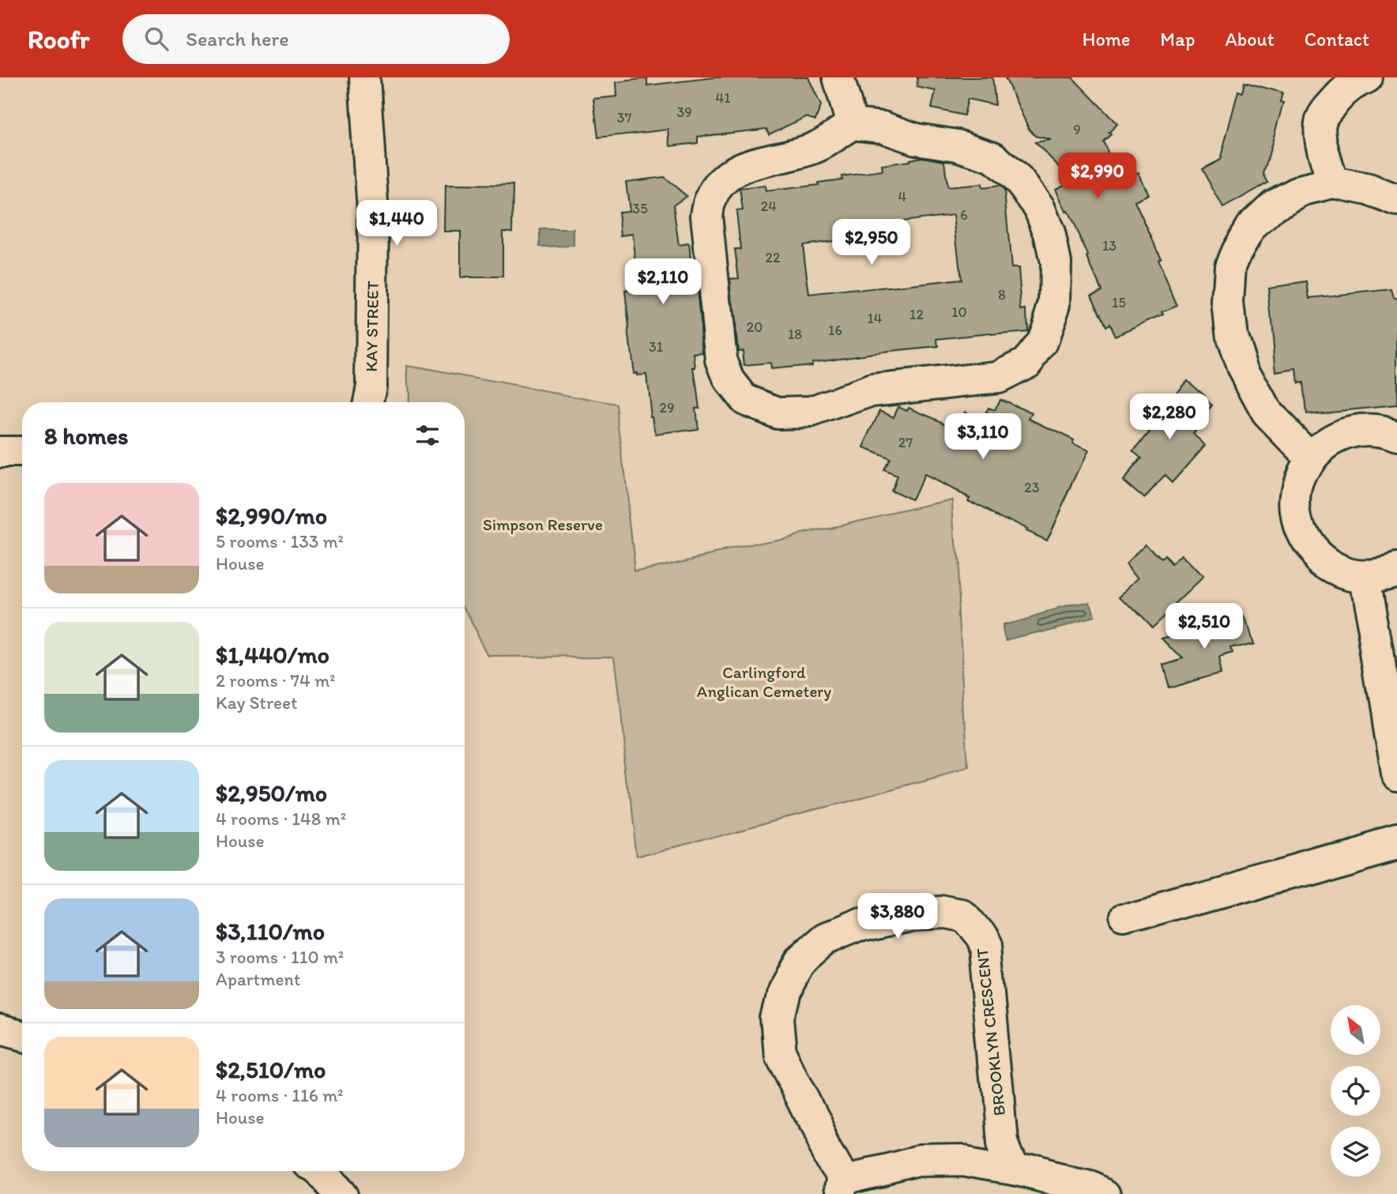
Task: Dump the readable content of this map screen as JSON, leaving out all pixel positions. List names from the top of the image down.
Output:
{
  "streets": {
    "main road": ["KAY STREET", "BROOKLYN CRESCENT"]
  },
  "parks": ["Simpson Reserve", "Carlingford Anglican Cemetery"],
  "house_numbers": [
    "41",
    "39",
    "37",
    "9",
    "4",
    "24",
    "35",
    "6",
    "13",
    "22",
    "8",
    "15",
    "10",
    "12",
    "14",
    "20",
    "16",
    "18",
    "31",
    "29",
    "27",
    "23"
  ],
  "north": "top left",
  "page": {
    "header": "Roofr",
    "search": "Search here",
    "nav": [
      "Home",
      "Map",
      "About",
      "Contact"
    ],
    "price": [
      "$2,990",
      "$1,440",
      "$2,950",
      "$2,110",
      "$2,280",
      "$3,110",
      "$2,510",
      "$3,880"
    ],
    "heading": "8 homes",
    "list": [
      {
        "name": "$2,990/mo",
        "note": "5 rooms · 133 m² · House"
      },
      {
        "name": "$1,440/mo",
        "note": "2 rooms · 74 m² · Kay Street"
      },
      {
        "name": "$2,950/mo",
        "note": "4 rooms · 148 m² · House"
      },
      {
        "name": "$3,110/mo",
        "note": "3 rooms · 110 m² · Apartment"
      },
      {
        "name": "$2,510/mo",
        "note": "4 rooms · 116 m² · House"
      }
    ]
  }
}
